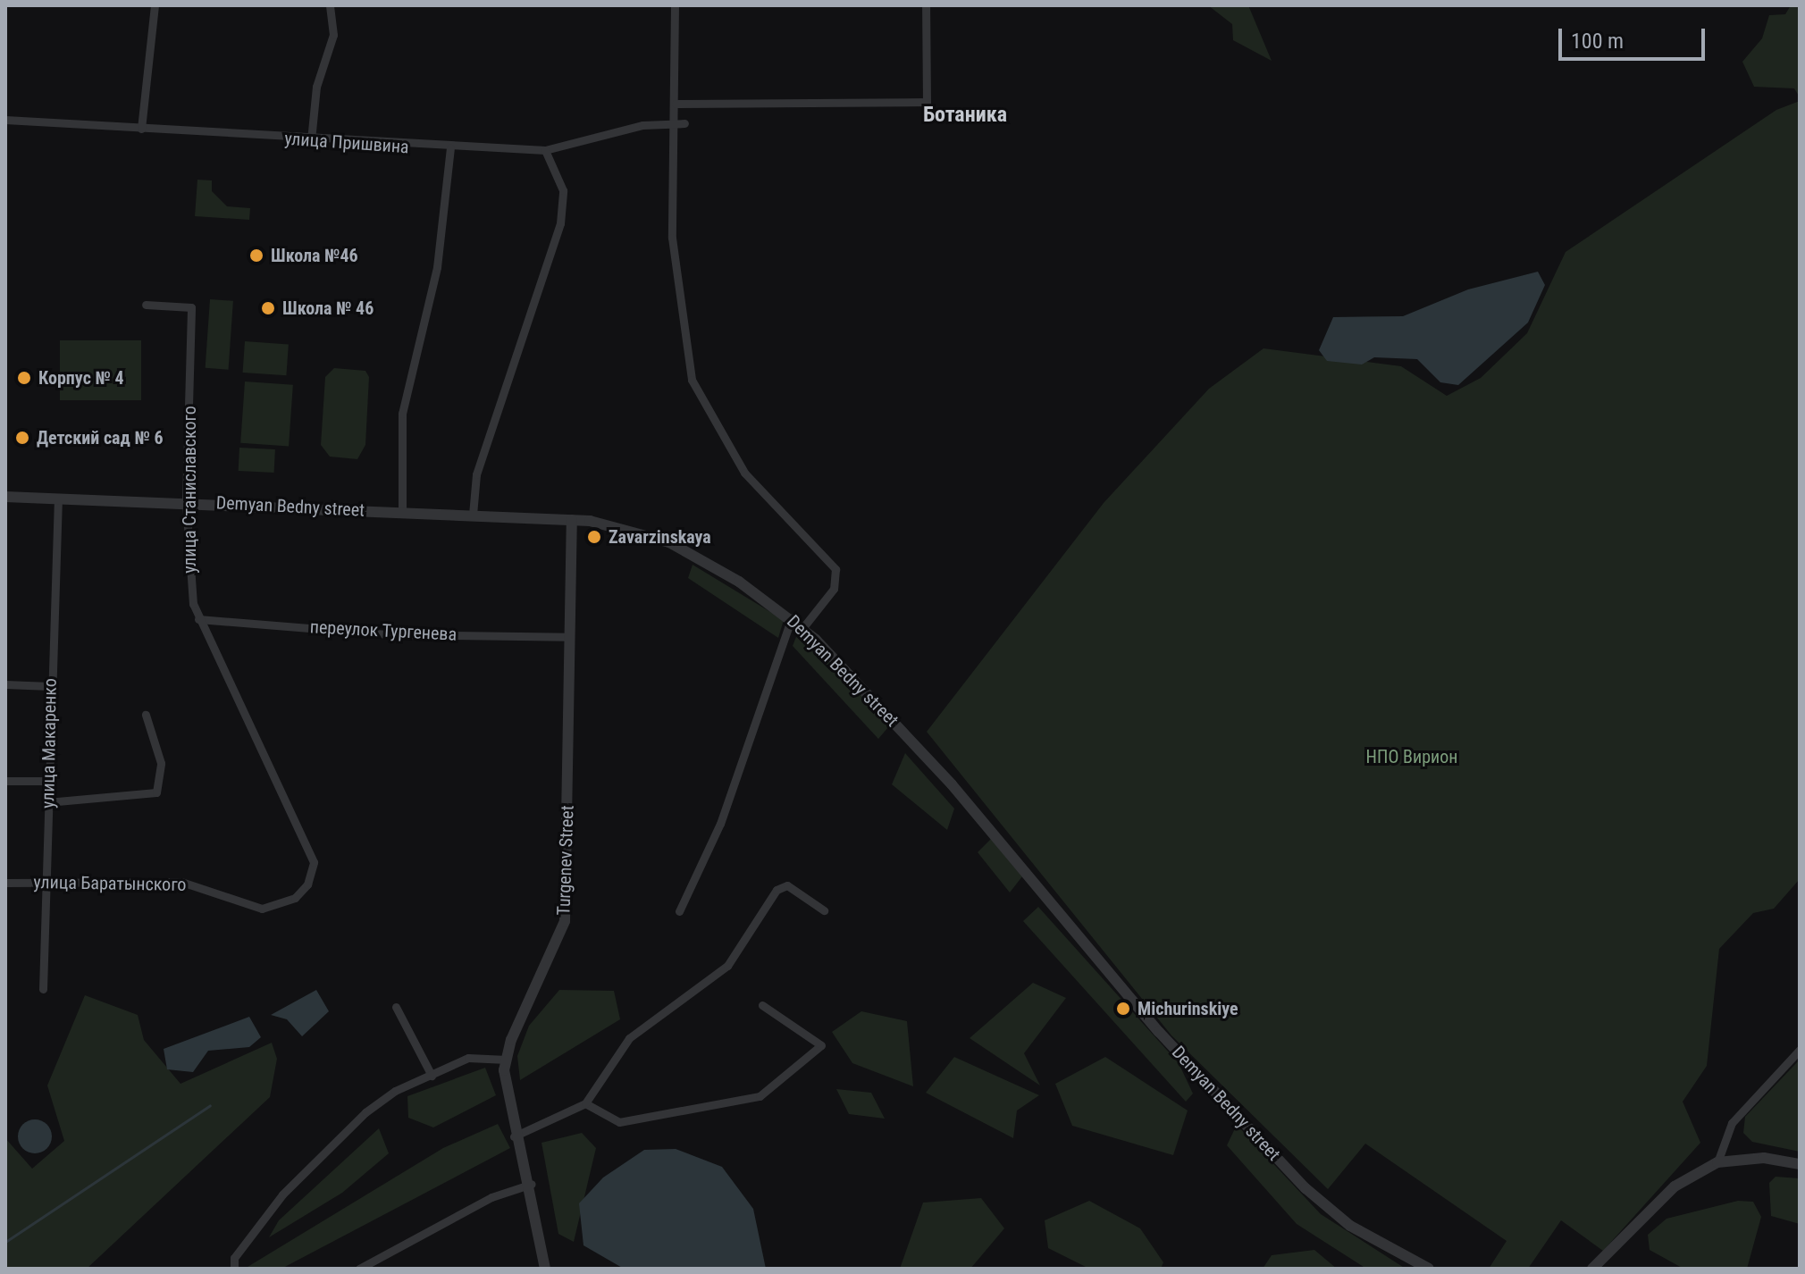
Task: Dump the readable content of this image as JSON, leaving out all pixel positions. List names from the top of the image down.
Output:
{
  "streets": {
    "street": [
      "улица Пришвина",
      "улица Станиславского",
      "Demyan Bedny street",
      "переулок Тургенева",
      "улица Макаренко",
      "Turgenev Street",
      "улица Баратынского"
    ]
  },
  "crossings": [
    ["улица Станиславского", "Demyan Bedny street"],
    ["улица Станиславского", "переулок Тургенева"],
    ["улица Станиславского", "улица Баратынского"],
    ["Demyan Bedny street", "улица Макаренко"],
    ["Demyan Bedny street", "Turgenev Street"],
    ["переулок Тургенева", "Turgenev Street"],
    ["улица Макаренко", "улица Баратынского"]
  ],
  "districts": ["Ботаника"],
  "parks": ["НПО Вирион"],
  "places": [
    "Школа №46",
    "Школа № 46",
    "Корпус № 4",
    "Детский сад № 6",
    "Zavarzinskaya",
    "Michurinskiye"
  ],
  "scale_bar": "100 m"
}
